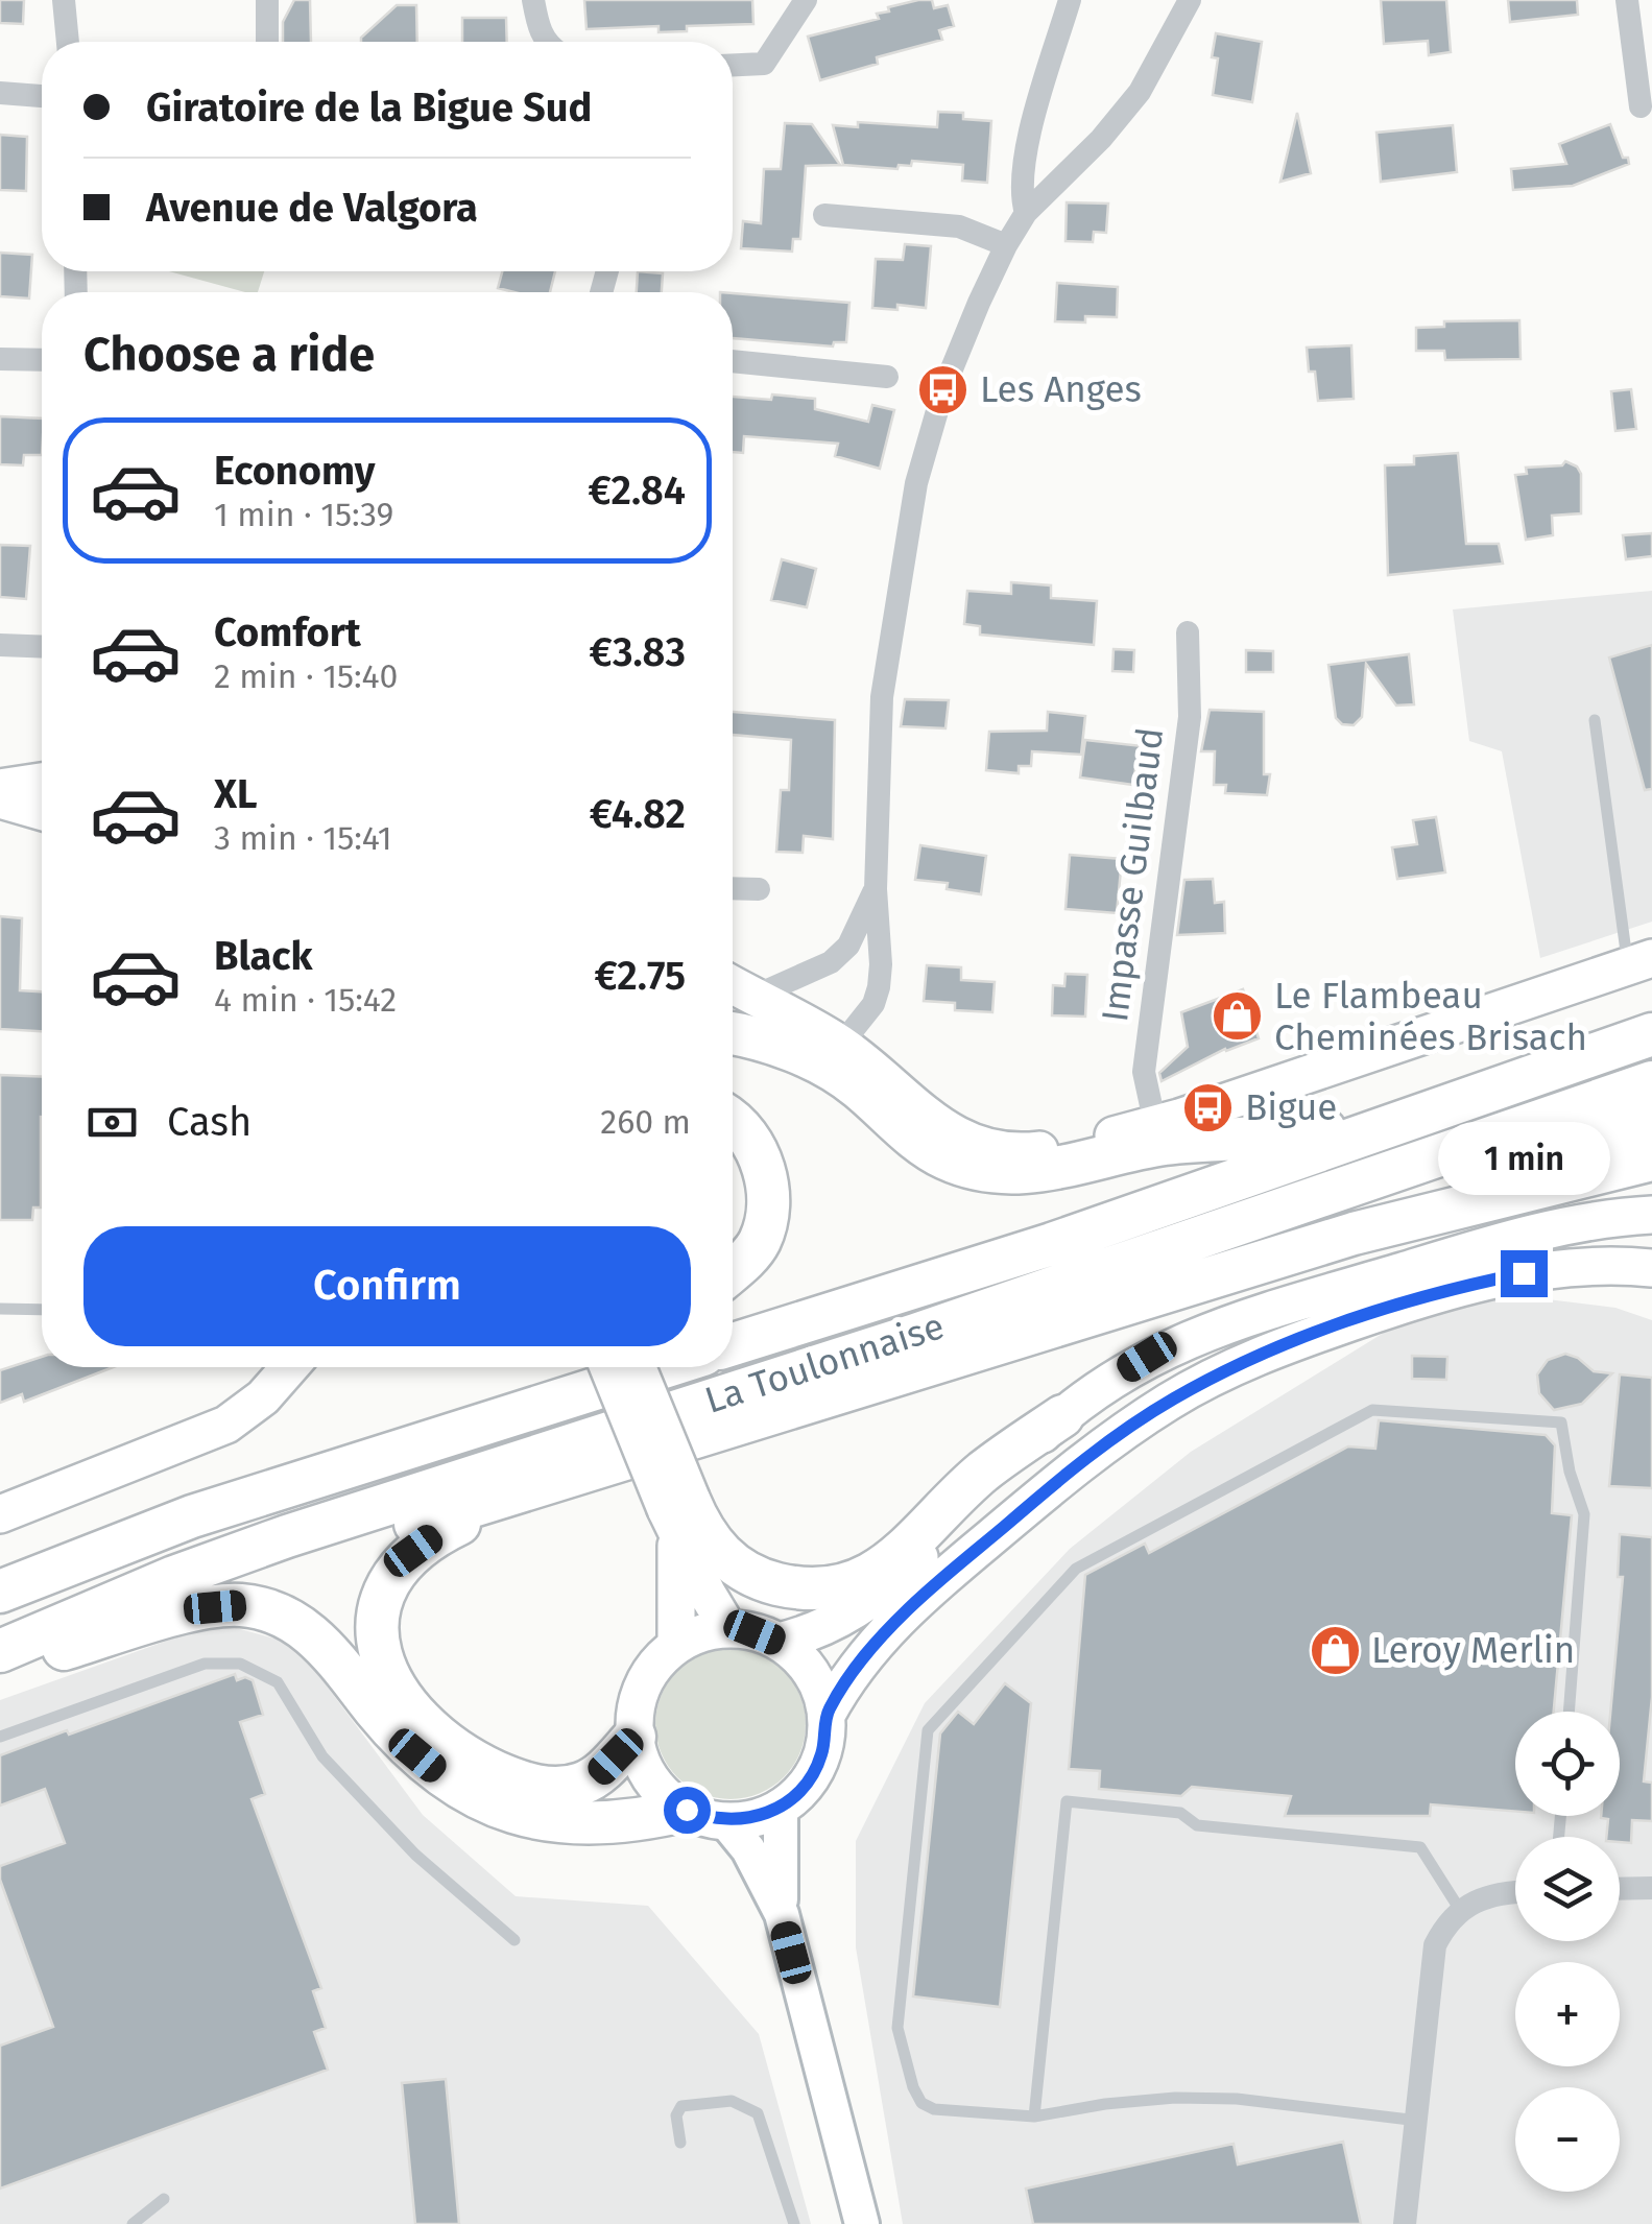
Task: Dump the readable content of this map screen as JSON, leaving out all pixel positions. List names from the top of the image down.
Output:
{
  "streets": {
    "highway": ["La Toulonnaise"],
    "street": ["Impasse Guilbaud"]
  },
  "places": {
    "bus stop": ["Les Anges", "Bigue"],
    "shop": ["Le Flambeau Cheminées Brisach", "Leroy Merlin"]
  },
  "page": {
    "banner": ["Giratoire de la Bigue Sud", "Avenue de Valgora"],
    "heading": "Choose a ride",
    "list": [
      {
        "name": "Economy",
        "note": "1 min · 15:39",
        "value": "€2.84"
      },
      {
        "name": "Comfort",
        "note": "2 min · 15:40",
        "value": "€3.83"
      },
      {
        "name": "XL",
        "note": "3 min · 15:41",
        "value": "€4.82"
      },
      {
        "name": "Black",
        "note": "4 min · 15:42",
        "value": "€2.75"
      }
    ],
    "pay": ["Cash", "260 m"],
    "bubble": "1 min",
    "buttons": "Confirm",
    "map_buttons": ["+", "−"]
  }
}
